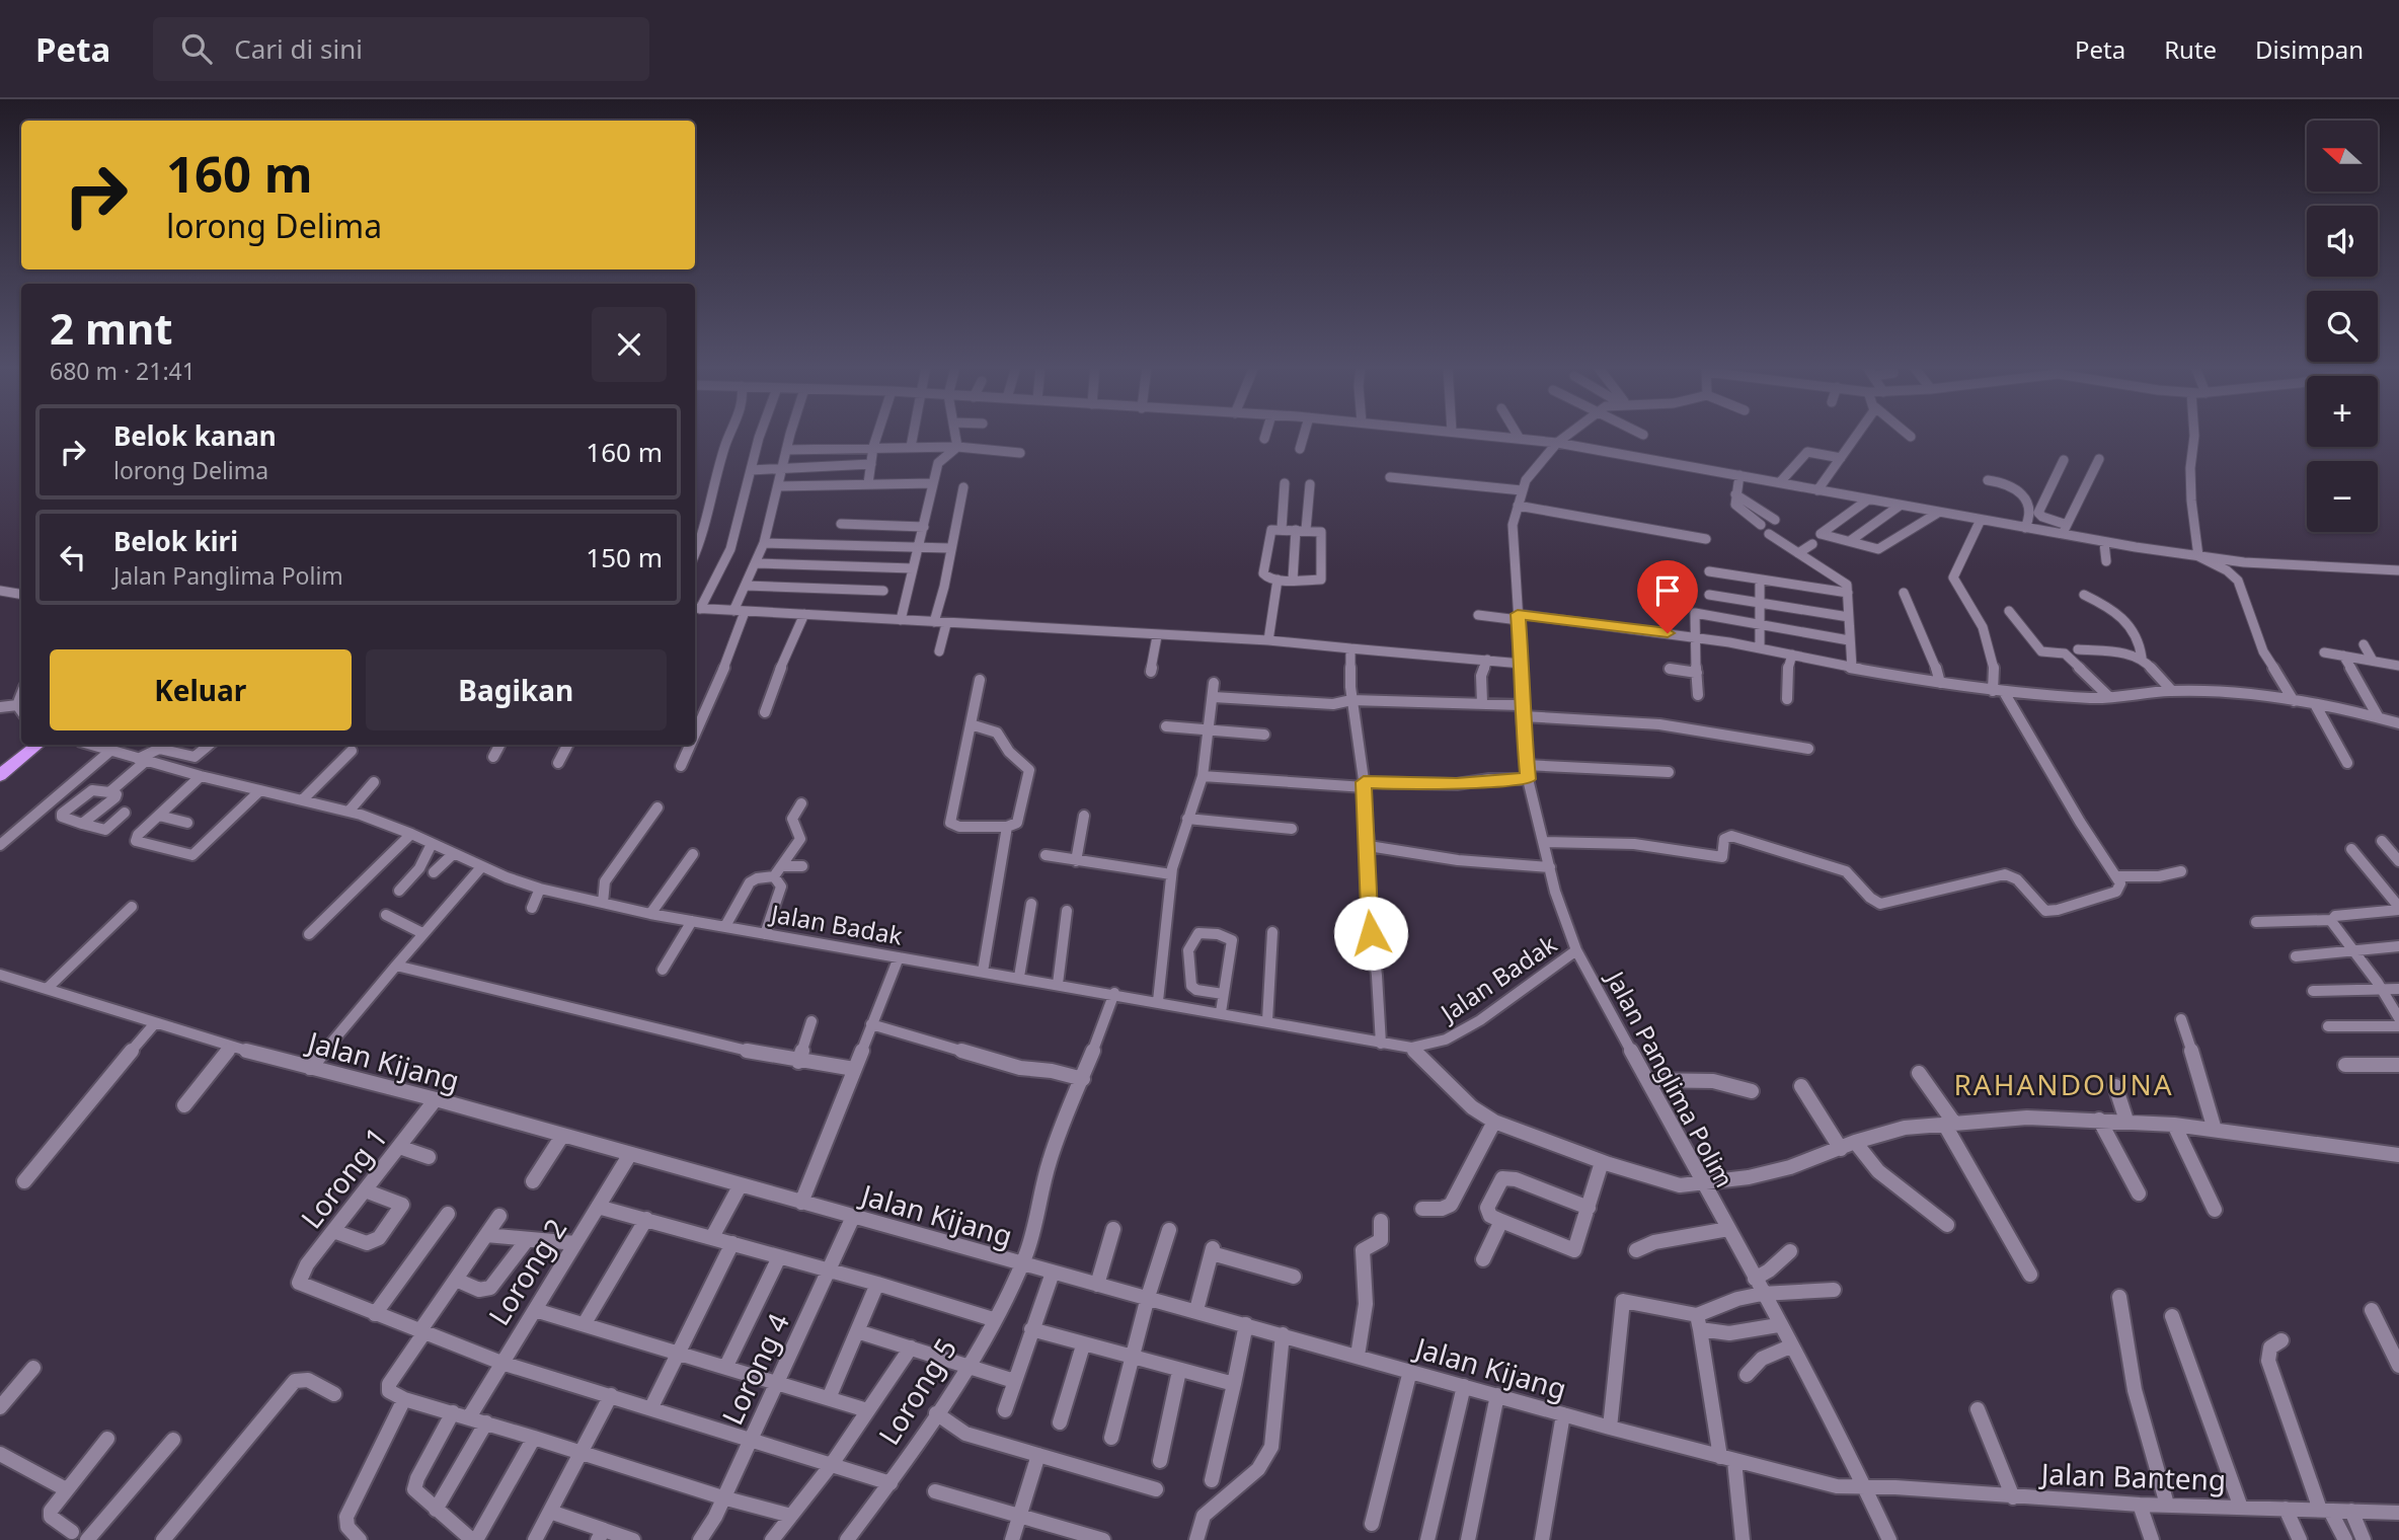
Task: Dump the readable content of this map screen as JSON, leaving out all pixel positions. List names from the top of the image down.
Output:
{
  "streets": {
    "street": [
      "Jalan Badak",
      "Jalan Kijang",
      "Jalan Panglima Polim",
      "Lorong 1",
      "Lorong 2",
      "Lorong 4",
      "Lorong 5",
      "Jalan Banteng"
    ]
  },
  "crossings": [
    ["Jalan Badak", "Jalan Panglima Polim"],
    ["Jalan Badak", "Lorong 5"],
    ["Jalan Kijang", "Jalan Panglima Polim"],
    ["Jalan Kijang", "Lorong 1"],
    ["Jalan Kijang", "Lorong 2"],
    ["Jalan Kijang", "Lorong 4"],
    ["Jalan Kijang", "Lorong 5"],
    ["Jalan Kijang", "Jalan Banteng"],
    ["Jalan Panglima Polim", "Jalan Banteng"]
  ],
  "districts": ["RAHANDOUNA"],
  "north": "left",
  "page": {
    "header": "Peta",
    "search": "Cari di sini",
    "nav": ["Peta", "Rute", "Disimpan"],
    "map_buttons": ["+", "−"],
    "turn": ["160 m", "lorong Delima"],
    "heading": ["2 mnt", "680 m · 21:41"],
    "list": [
      {
        "name": "Belok kanan",
        "note": "lorong Delima",
        "value": "160 m"
      },
      {
        "name": "Belok kiri",
        "note": "Jalan Panglima Polim",
        "value": "150 m"
      }
    ],
    "buttons": ["Keluar", "Bagikan"]
  }
}
